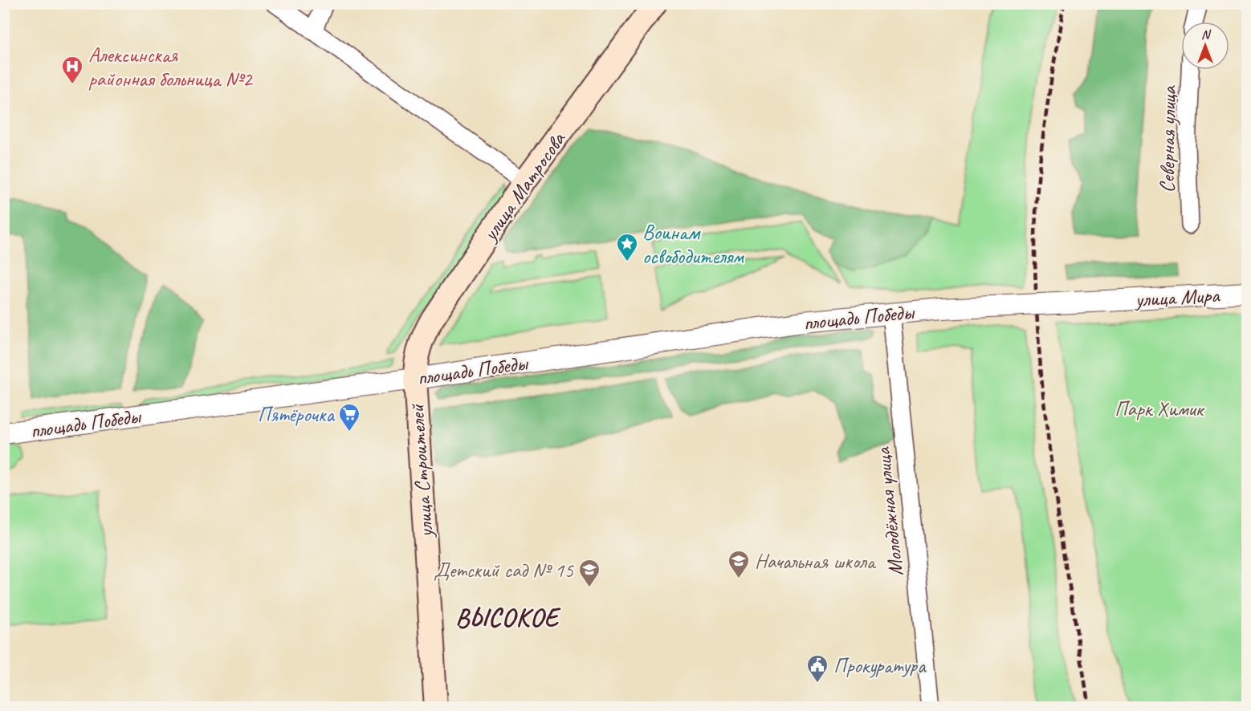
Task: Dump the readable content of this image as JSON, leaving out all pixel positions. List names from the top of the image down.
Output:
{
  "streets": {
    "main road": ["улица Матросова", "улица Строителей"],
    "street": [
      "Северная улица",
      "улица Мира",
      "площадь Победы",
      "Молодёжная улица"
    ]
  },
  "crossings": [
    ["улица Матросова", "площадь Победы"],
    ["улица Матросова", "улица Строителей"],
    ["улица Мира", "площадь Победы"],
    ["площадь Победы", "улица Строителей"],
    ["площадь Победы", "Молодёжная улица"]
  ],
  "districts": ["ВЫСОКОЕ"],
  "parks": ["Парк Химик"],
  "places": {
    "hospital": ["Алексинская районная больница №2"],
    "place": ["Воинам освободителям"],
    "supermarket": ["Пятёрочка"],
    "school or university": ["Начальная школа", "Детский сад № 15"],
    "public building": ["Прокуратура"]
  },
  "north": "top"
}
